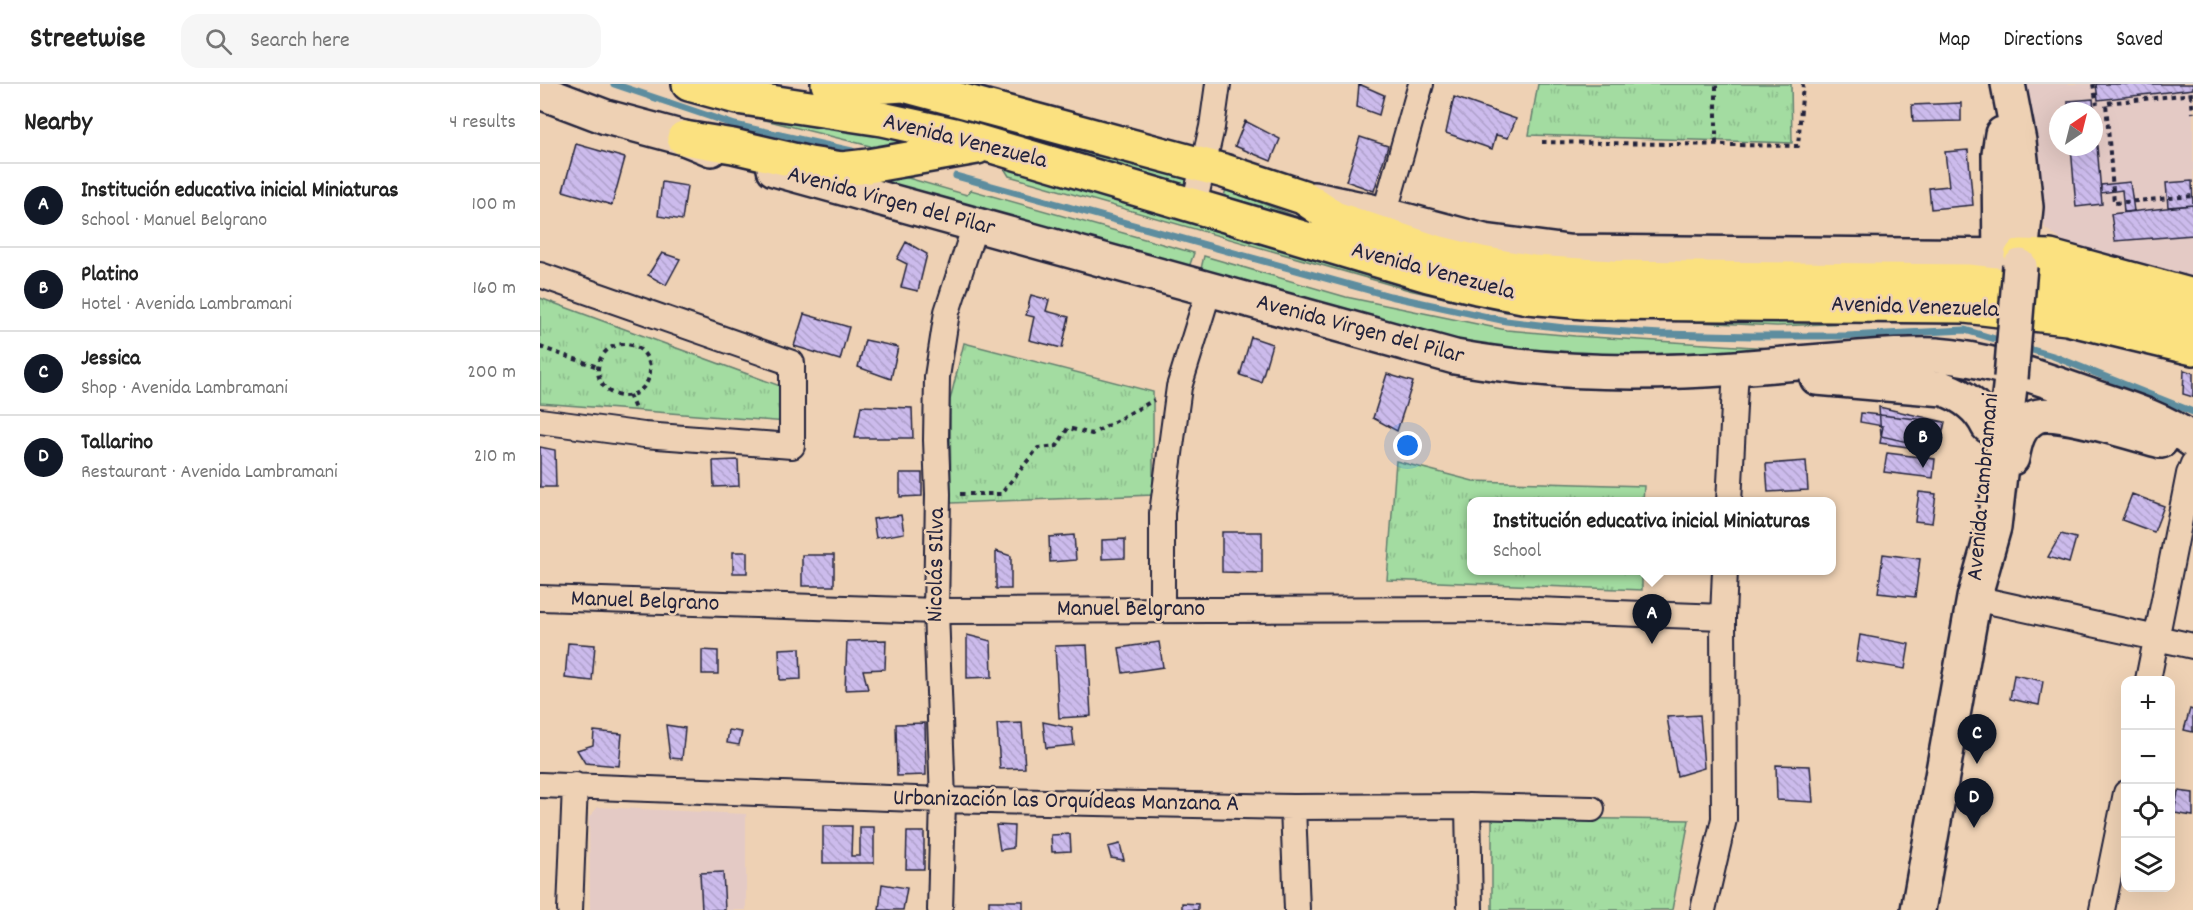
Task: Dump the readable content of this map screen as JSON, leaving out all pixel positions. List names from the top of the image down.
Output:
{
  "streets": {
    "main road": ["Avenida Venezuela", "Avenida Virgen del Pilar", "Avenida Lambramani"],
    "street": ["Nicolás SIlva", "Manuel Belgrano", "Urbanización las Orquídeas Manzana A"]
  },
  "crossings": [
    ["Avenida Virgen del Pilar", "Nicolás SIlva"],
    ["Nicolás SIlva", "Manuel Belgrano"],
    ["Nicolás SIlva", "Urbanización las Orquídeas Manzana A"]
  ],
  "north": "top right",
  "page": {
    "header": "Streetwise",
    "search": "Search here",
    "nav": ["Map", "Directions", "Saved"],
    "heading": ["Nearby", "4 results"],
    "list": [
      {
        "mark": "A",
        "name": "Institución educativa inicial Miniaturas",
        "note": "School · Manuel Belgrano",
        "value": "100 m"
      },
      {
        "mark": "B",
        "name": "Platino",
        "note": "Hotel · Avenida Lambramani",
        "value": "160 m"
      },
      {
        "mark": "C",
        "name": "Jessica",
        "note": "Shop · Avenida Lambramani",
        "value": "200 m"
      },
      {
        "mark": "D",
        "name": "Tallarino",
        "note": "Restaurant · Avenida Lambramani",
        "value": "210 m"
      }
    ],
    "pins": [
      "B",
      "A",
      "C",
      "D"
    ],
    "popup": ["Institución educativa inicial Miniaturas", "School"],
    "map_buttons": ["+", "−"]
  }
}
